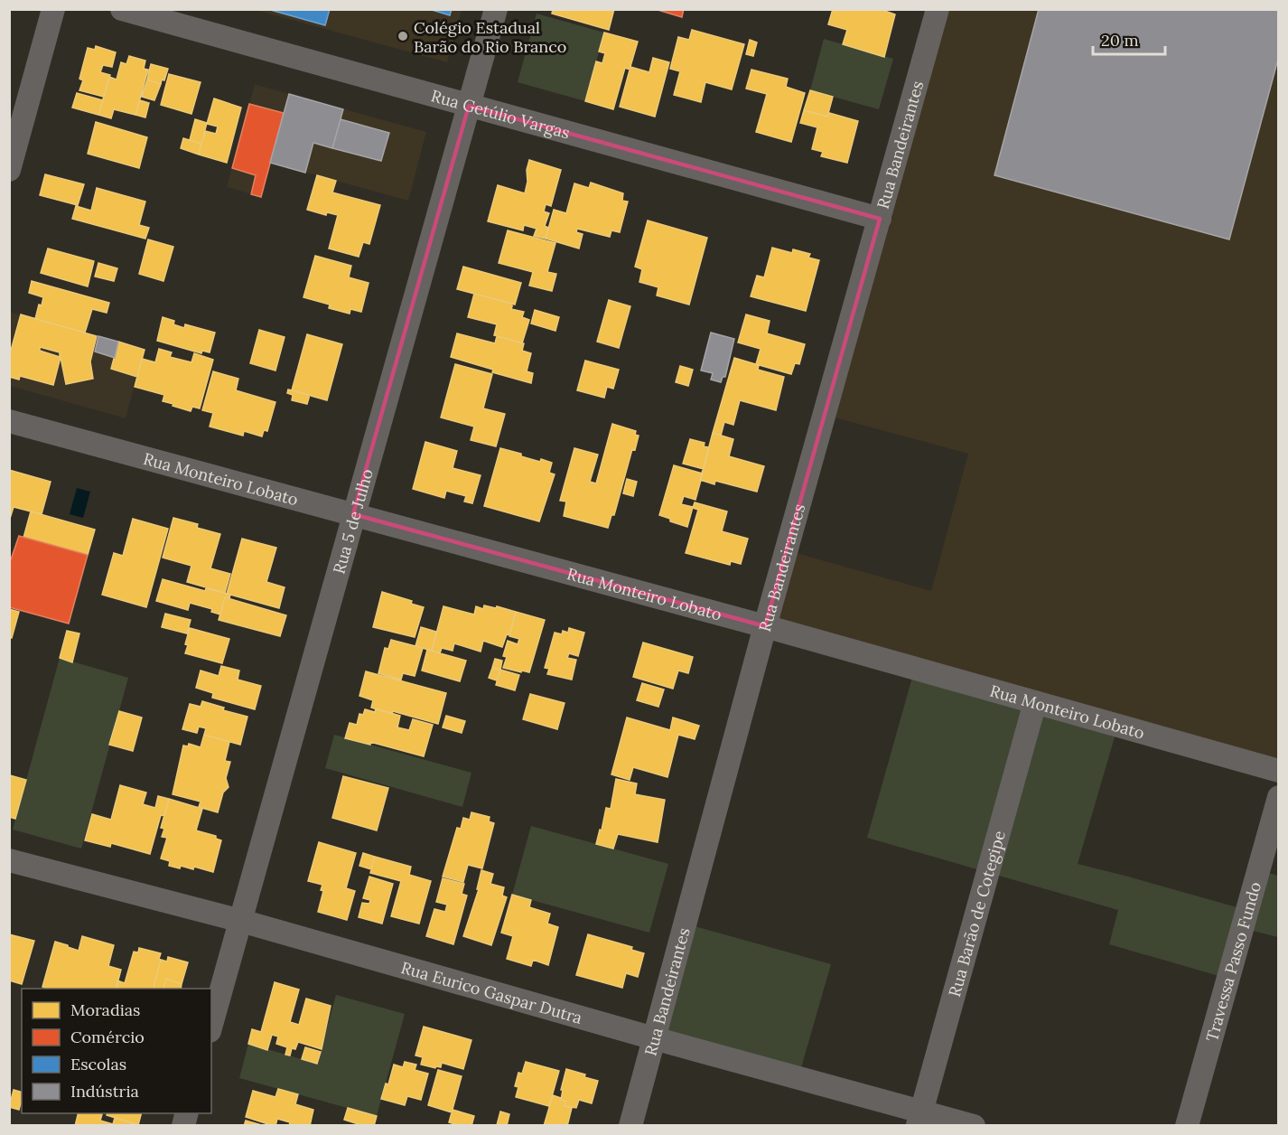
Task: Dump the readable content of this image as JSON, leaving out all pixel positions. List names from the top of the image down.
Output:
{
  "streets": {
    "street": [
      "Rua Getúlio Vargas",
      "Rua Bandeirantes",
      "Rua Monteiro Lobato",
      "Rua 5 de Julho",
      "Rua Barão de Cotegipe",
      "Travessa Passo Fundo",
      "Rua Eurico Gaspar Dutra"
    ]
  },
  "crossings": [
    ["Rua Getúlio Vargas", "Rua Bandeirantes"],
    ["Rua Getúlio Vargas", "Rua 5 de Julho"],
    ["Rua Bandeirantes", "Rua Monteiro Lobato"],
    ["Rua Bandeirantes", "Rua Eurico Gaspar Dutra"],
    ["Rua Monteiro Lobato", "Rua 5 de Julho"],
    ["Rua Monteiro Lobato", "Rua Barão de Cotegipe"],
    ["Rua 5 de Julho", "Rua Eurico Gaspar Dutra"],
    ["Rua Barão de Cotegipe", "Rua Eurico Gaspar Dutra"]
  ],
  "places": ["Colégio Estadual Barão do Rio Branco"],
  "legend": [
    "Moradias",
    "Comércio",
    "Escolas",
    "Indústria"
  ],
  "scale_bar": "20 m"
}
